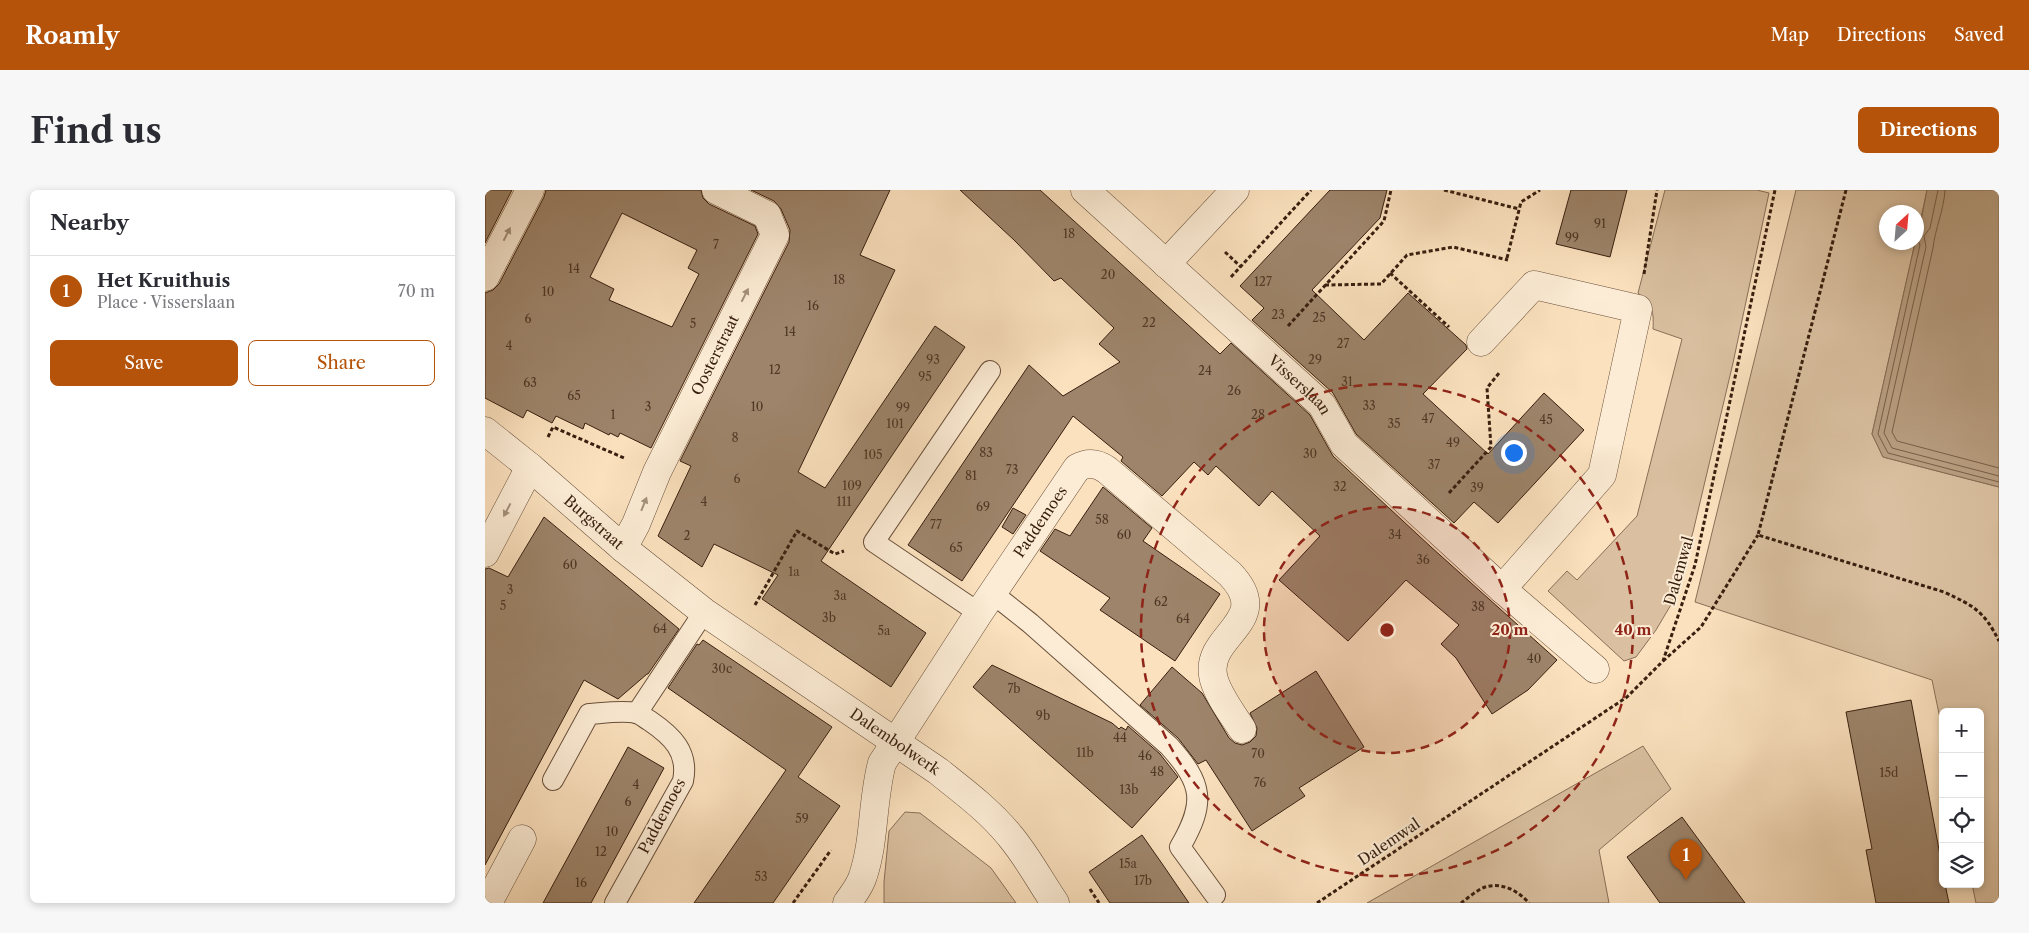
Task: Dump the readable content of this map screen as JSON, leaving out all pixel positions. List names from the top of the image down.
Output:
{
  "streets": {
    "street": [
      "Oosterstraat",
      "Visserslaan",
      "Burgstraat",
      "Paddemoes",
      "Dalembolwerk"
    ],
    "path": ["Dalemwal"]
  },
  "crossings": [
    ["Oosterstraat", "Burgstraat"],
    ["Burgstraat", "Dalembolwerk"],
    ["Paddemoes", "Dalembolwerk"]
  ],
  "one_way": ["Oosterstraat"],
  "house_numbers": [
    "91",
    "18",
    "99",
    "7",
    "14",
    "20",
    "18",
    "127",
    "10",
    "16",
    "23",
    "25",
    "6",
    "22",
    "5",
    "14",
    "27",
    "4",
    "93",
    "29",
    "12",
    "24",
    "95",
    "31",
    "63",
    "26",
    "65",
    "33",
    "3",
    "10",
    "99",
    "1",
    "28",
    "47",
    "45",
    "101",
    "35",
    "8",
    "49",
    "83",
    "30",
    "105",
    "37",
    "73",
    "81",
    "6",
    "109",
    "32",
    "39",
    "4",
    "111",
    "69",
    "58",
    "77",
    "60",
    "34",
    "2",
    "65",
    "36",
    "60",
    "1a",
    "3",
    "3a",
    "62",
    "5",
    "38",
    "3b",
    "64",
    "64",
    "5a",
    "40",
    "30c",
    "7b",
    "9b",
    "44",
    "11b",
    "70",
    "46",
    "48",
    "15d",
    "76",
    "4",
    "13b",
    "6",
    "59",
    "10",
    "12",
    "15a",
    "53",
    "17b",
    "16"
  ],
  "north": "top right",
  "page": {
    "header": "Roamly",
    "nav": ["Map", "Directions", "Saved"],
    "buttons": [
      "Directions",
      ["Save", "Share"]
    ],
    "title": "Find us",
    "heading": "Nearby",
    "list": [
      {
        "mark": "1",
        "name": "Het Kruithuis",
        "note": "Place · Visserslaan",
        "value": "70 m"
      }
    ],
    "map_buttons": ["+", "−"],
    "pins": "1"
  },
  "rings": ["20 m", "40 m"]
}
